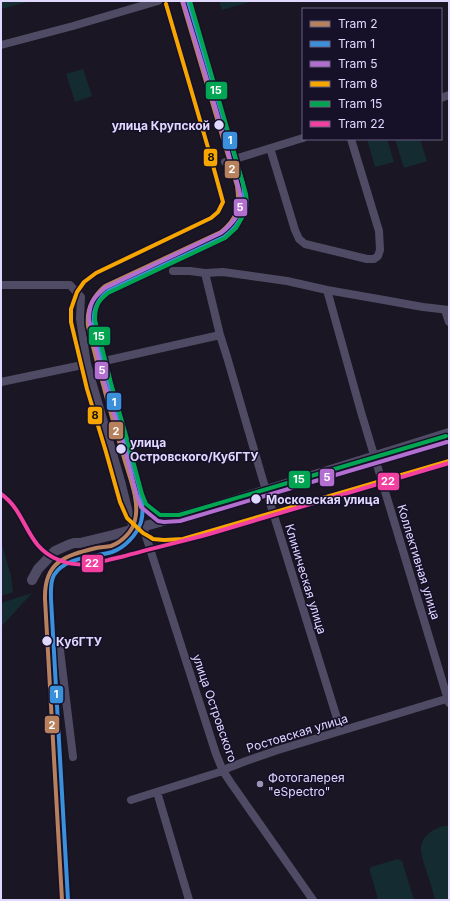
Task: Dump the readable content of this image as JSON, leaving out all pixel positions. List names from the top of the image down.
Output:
{
  "streets": {
    "street": [
      "Коллективная улица",
      "Клиническая улица",
      "улица Островского",
      "Ростовская улица"
    ]
  },
  "crossings": [
    ["Коллективная улица", "Ростовская улица"],
    ["Клиническая улица", "Ростовская улица"],
    ["улица Островского", "Ростовская улица"]
  ],
  "places": [
    "улица Крупской",
    "улица Островского/КубГТУ",
    "Московская улица",
    "КубГТУ",
    "Фотогалерея \"eSpectro\""
  ],
  "lines": [
    "tram line 2",
    "tram line 1",
    "tram line 5",
    "tram line 15",
    "tram line 8",
    "tram line 22"
  ],
  "legend": [
    "Tram 2",
    "Tram 1",
    "Tram 5",
    "Tram 8",
    "Tram 15",
    "Tram 22"
  ]
}
